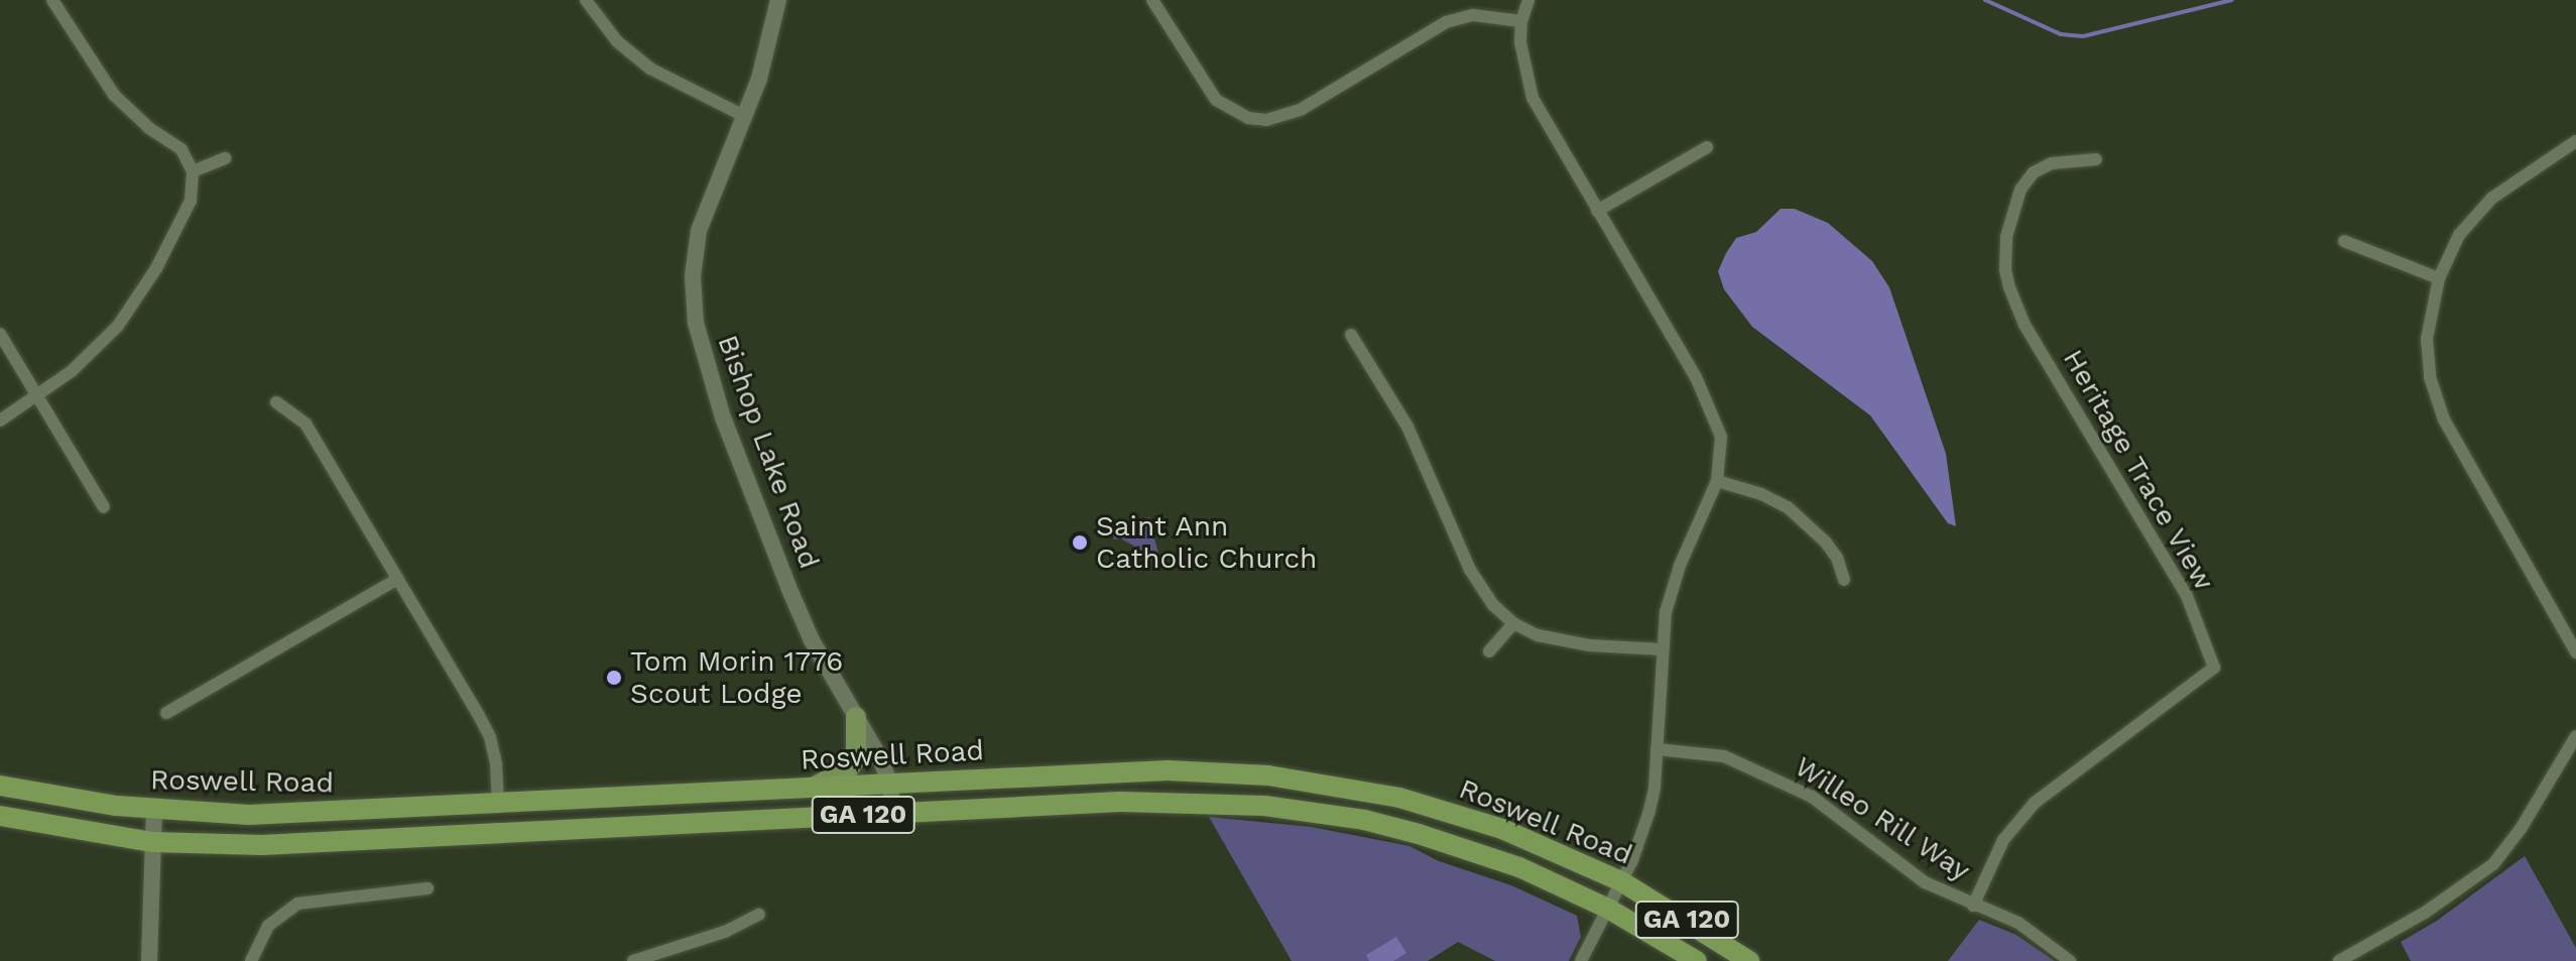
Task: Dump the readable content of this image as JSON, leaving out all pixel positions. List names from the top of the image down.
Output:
{
  "streets": {
    "highway": ["Roswell Road", "GA 120"],
    "street": ["Bishop Lake Road", "Heritage Trace View", "Willeo Rill Way"]
  },
  "crossings": [
    ["Bishop Lake Road", "Roswell Road"],
    ["Heritage Trace View", "Willeo Rill Way"]
  ],
  "places": ["Saint Ann Catholic Church", "Tom Morin 1776 Scout Lodge"]
}
